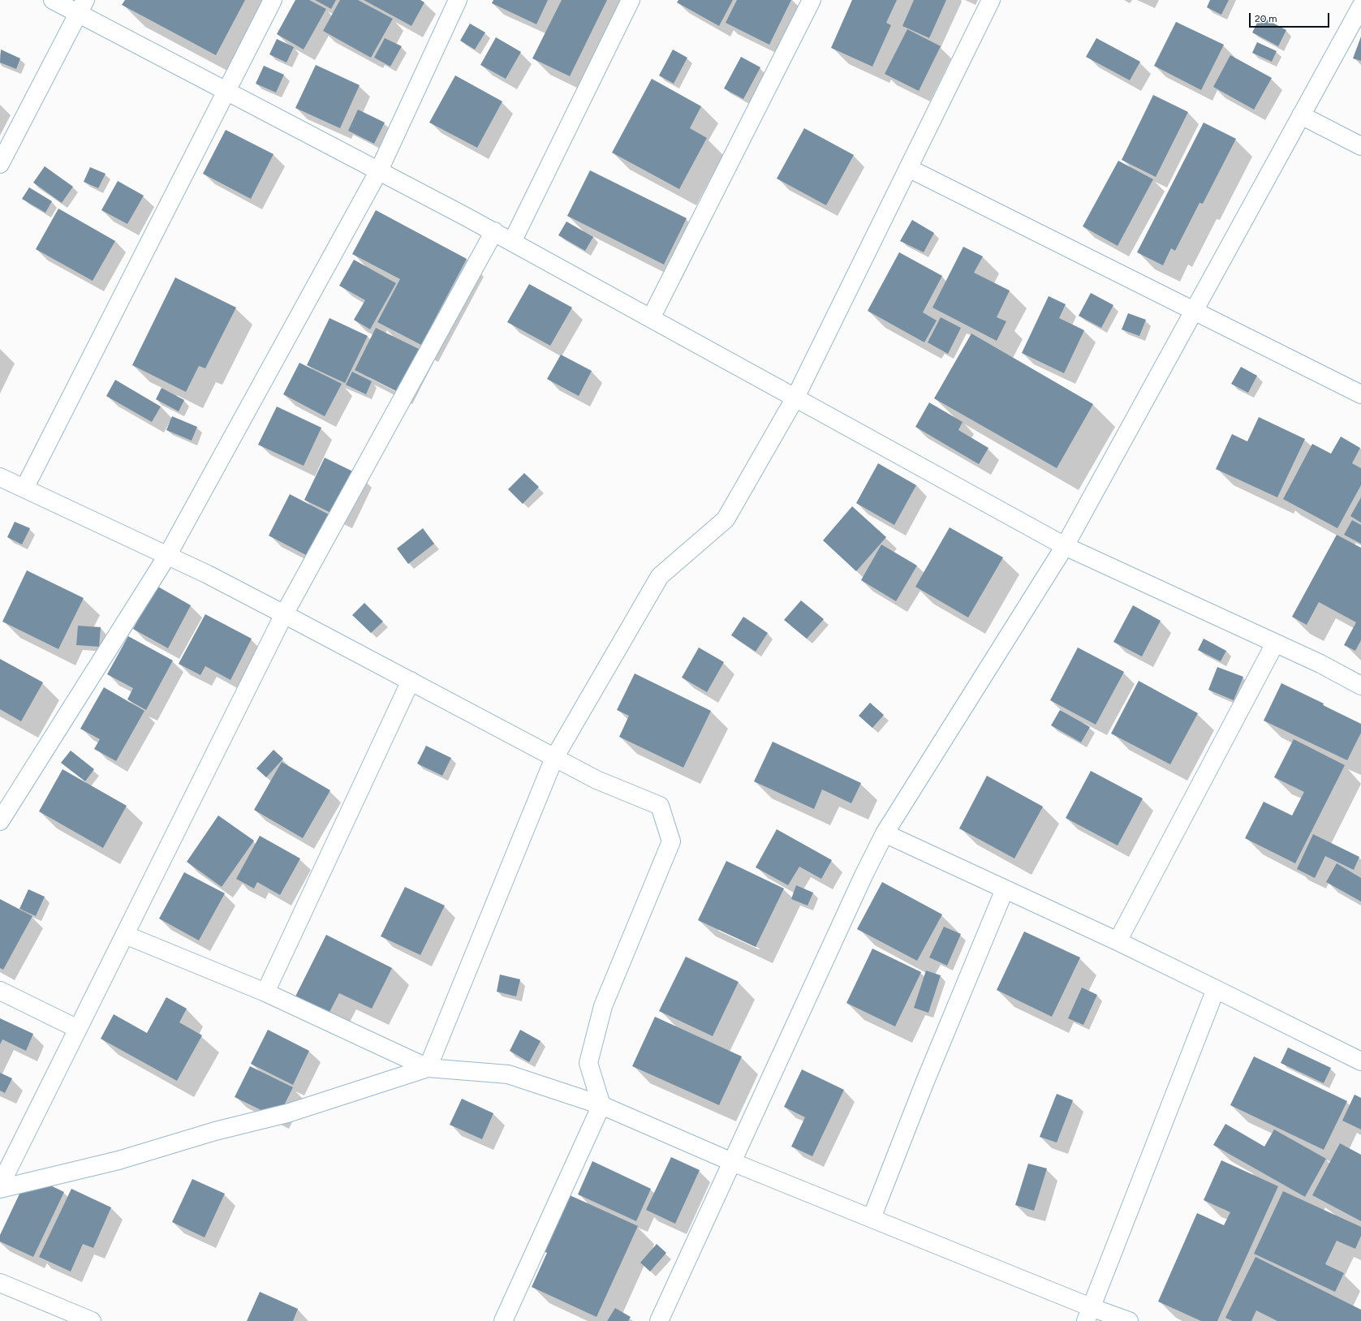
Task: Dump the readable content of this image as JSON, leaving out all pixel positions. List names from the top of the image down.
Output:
{
  "scale_bar": "20 m"
}
